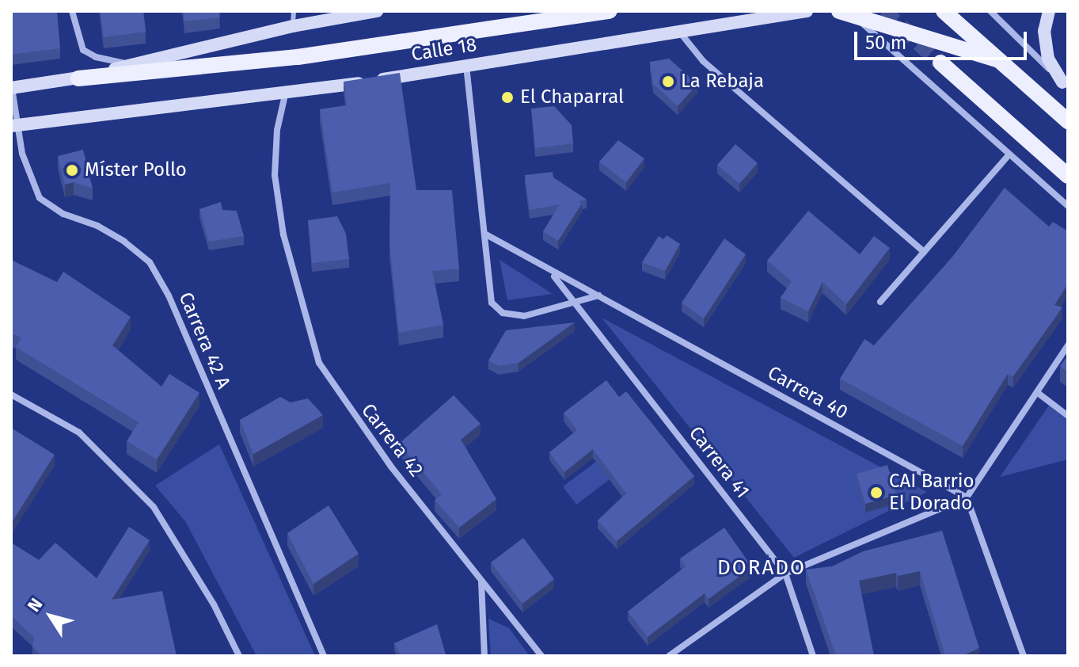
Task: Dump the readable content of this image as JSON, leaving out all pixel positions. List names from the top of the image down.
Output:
{
  "streets": {
    "main road": ["Calle 18"],
    "street": [
      "Carrera 42 A",
      "Carrera 40",
      "Carrera 42",
      "Carrera 41"
    ]
  },
  "crossings": [
    ["Calle 18", "Carrera 42 A"],
    ["Calle 18", "Carrera 42"],
    ["Carrera 40", "Carrera 41"]
  ],
  "districts": ["DORADO"],
  "places": [
    "La Rebaja",
    "El Chaparral",
    "Míster Pollo",
    "CAI Barrio El Dorado"
  ],
  "scale_bar": "50 m",
  "north": "top left"
}
